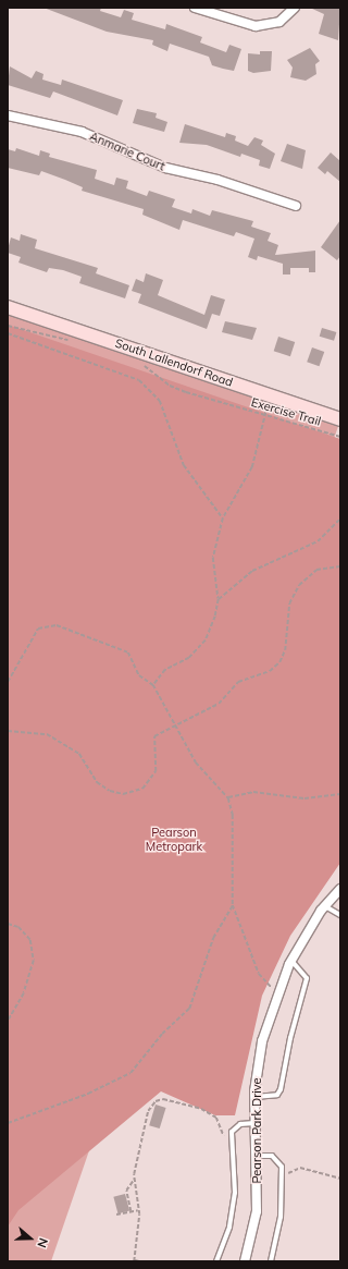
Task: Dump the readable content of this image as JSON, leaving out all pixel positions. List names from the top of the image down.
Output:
{
  "streets": {
    "street": ["Anmarie Court", "South Lallendorf Road", "Pearson Park Drive"],
    "path": ["Exercise Trail"]
  },
  "parks": ["Pearson Metropark"],
  "north": "right"
}
